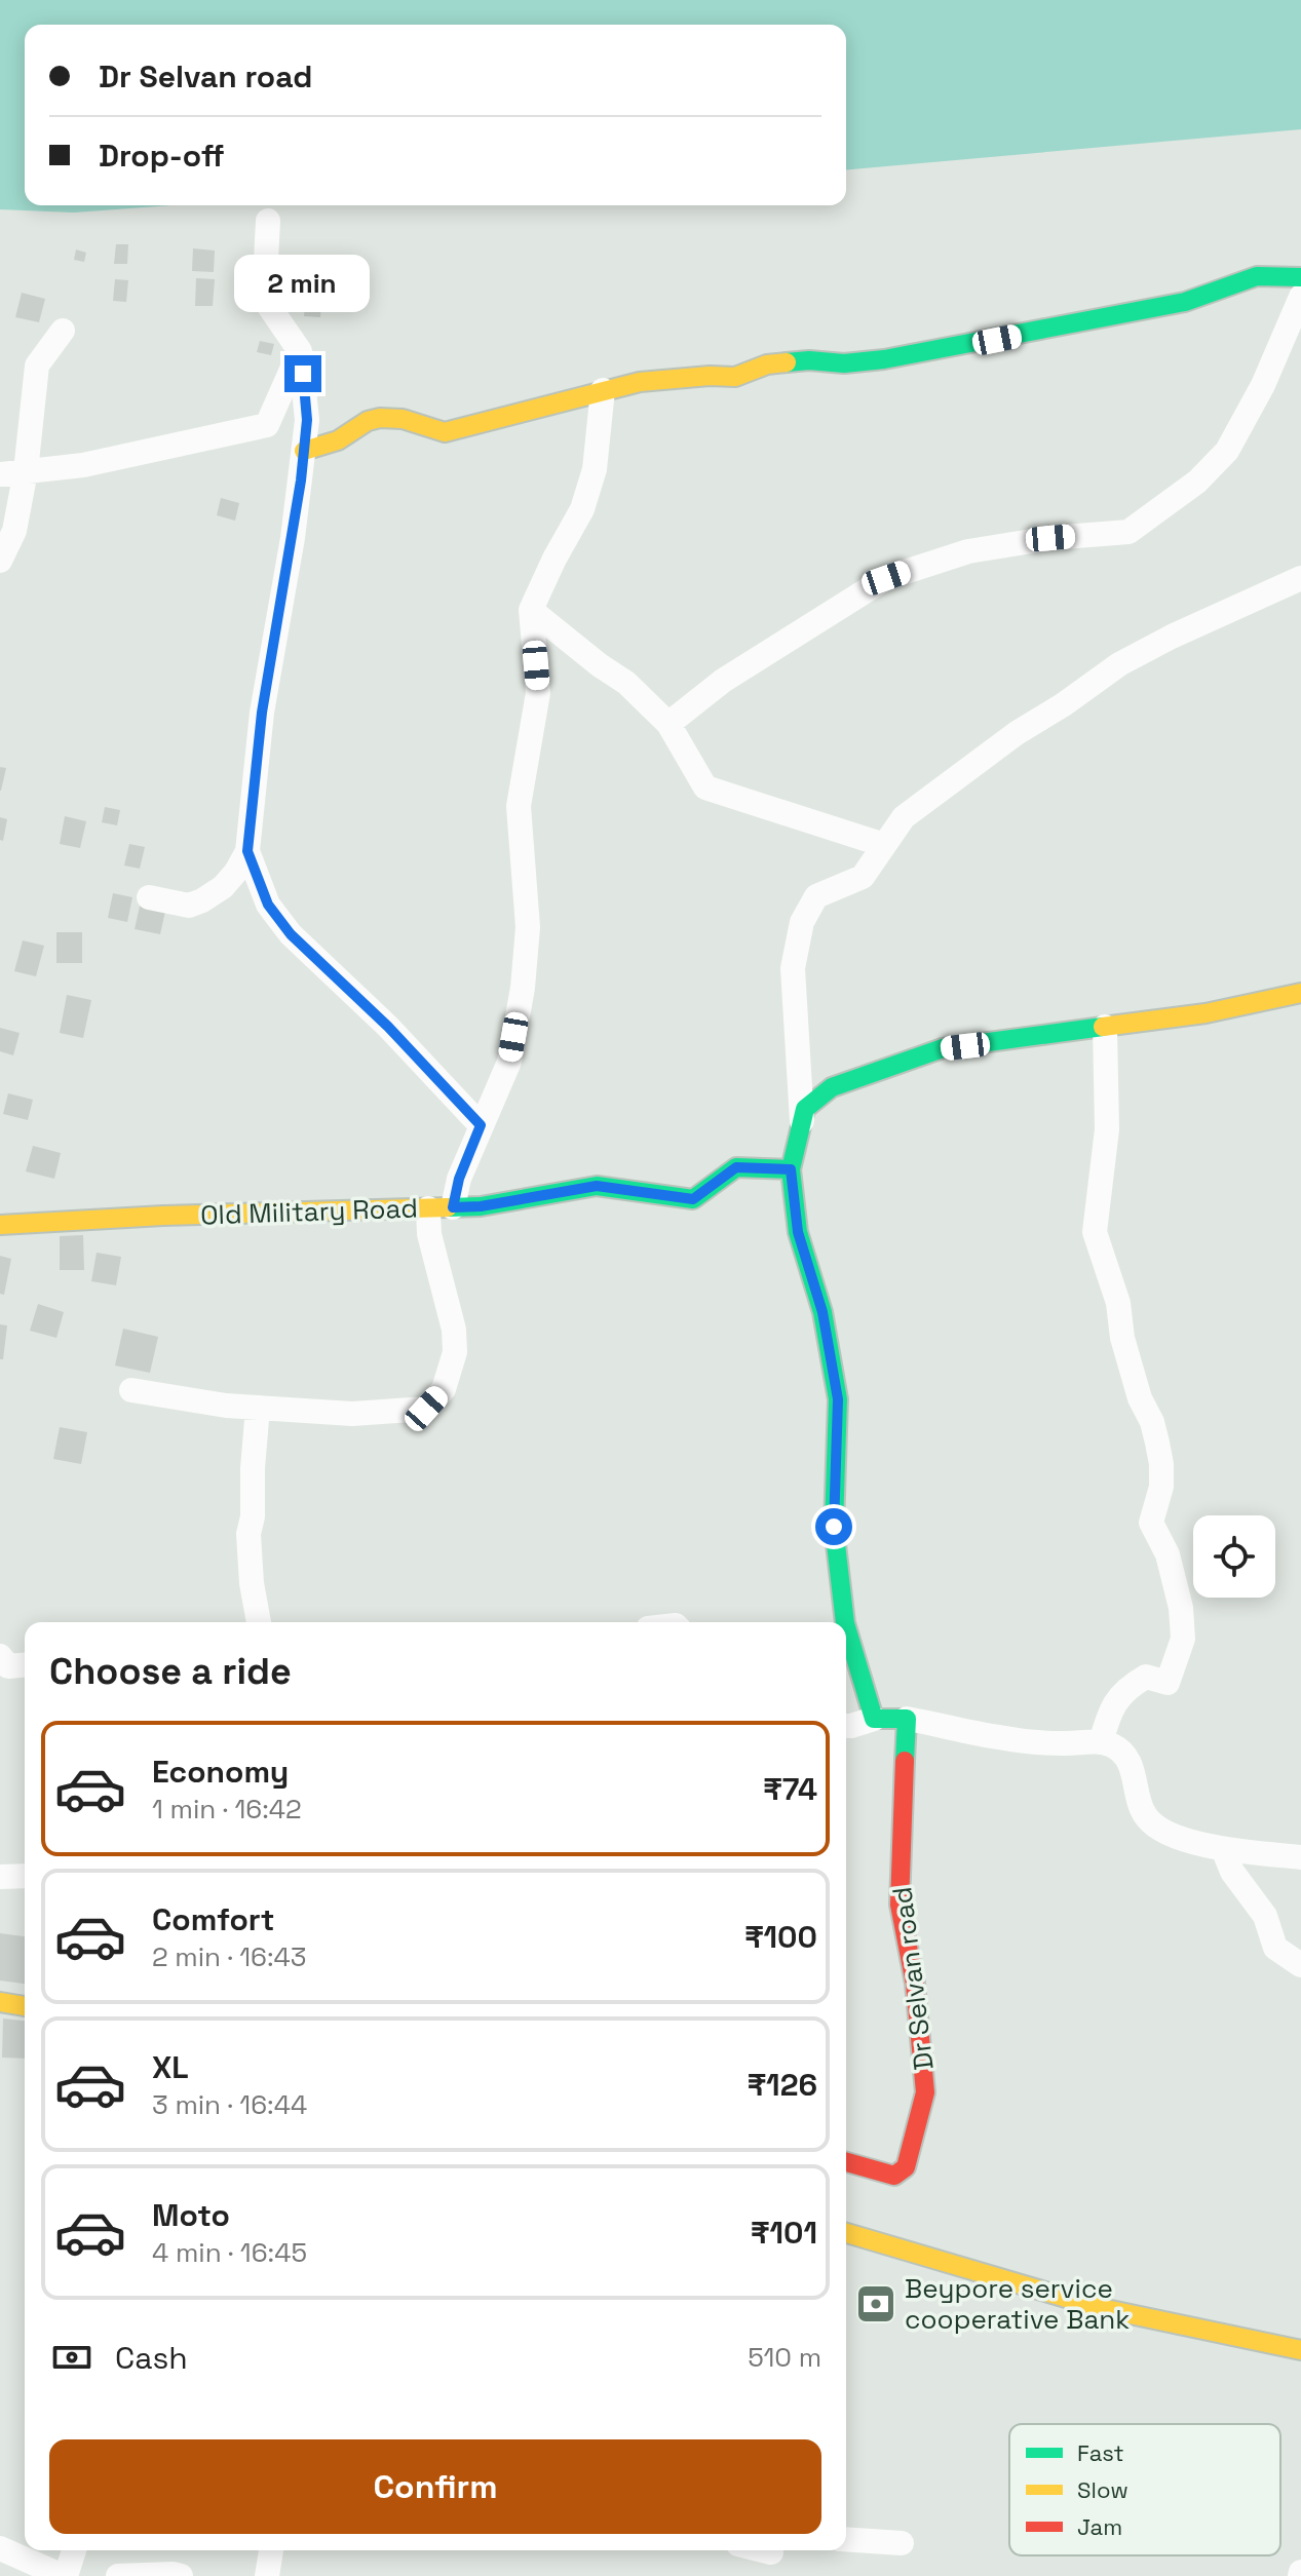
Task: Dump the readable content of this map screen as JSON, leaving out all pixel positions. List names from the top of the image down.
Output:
{
  "streets": {
    "street": ["Old Military Road", "Dr Selvan road"]
  },
  "places": {
    "bank": ["Beypore service cooperative Bank"]
  },
  "legend": ["Fast", "Slow", "Jam"],
  "page": {
    "banner": ["Dr Selvan road", "Drop-off"],
    "bubble": "2 min",
    "heading": "Choose a ride",
    "list": [
      {
        "name": "Economy",
        "note": "1 min · 16:42",
        "value": "₹74"
      },
      {
        "name": "Comfort",
        "note": "2 min · 16:43",
        "value": "₹100"
      },
      {
        "name": "XL",
        "note": "3 min · 16:44",
        "value": "₹126"
      },
      {
        "name": "Moto",
        "note": "4 min · 16:45",
        "value": "₹101"
      }
    ],
    "pay": ["Cash", "510 m"],
    "buttons": "Confirm"
  }
}
